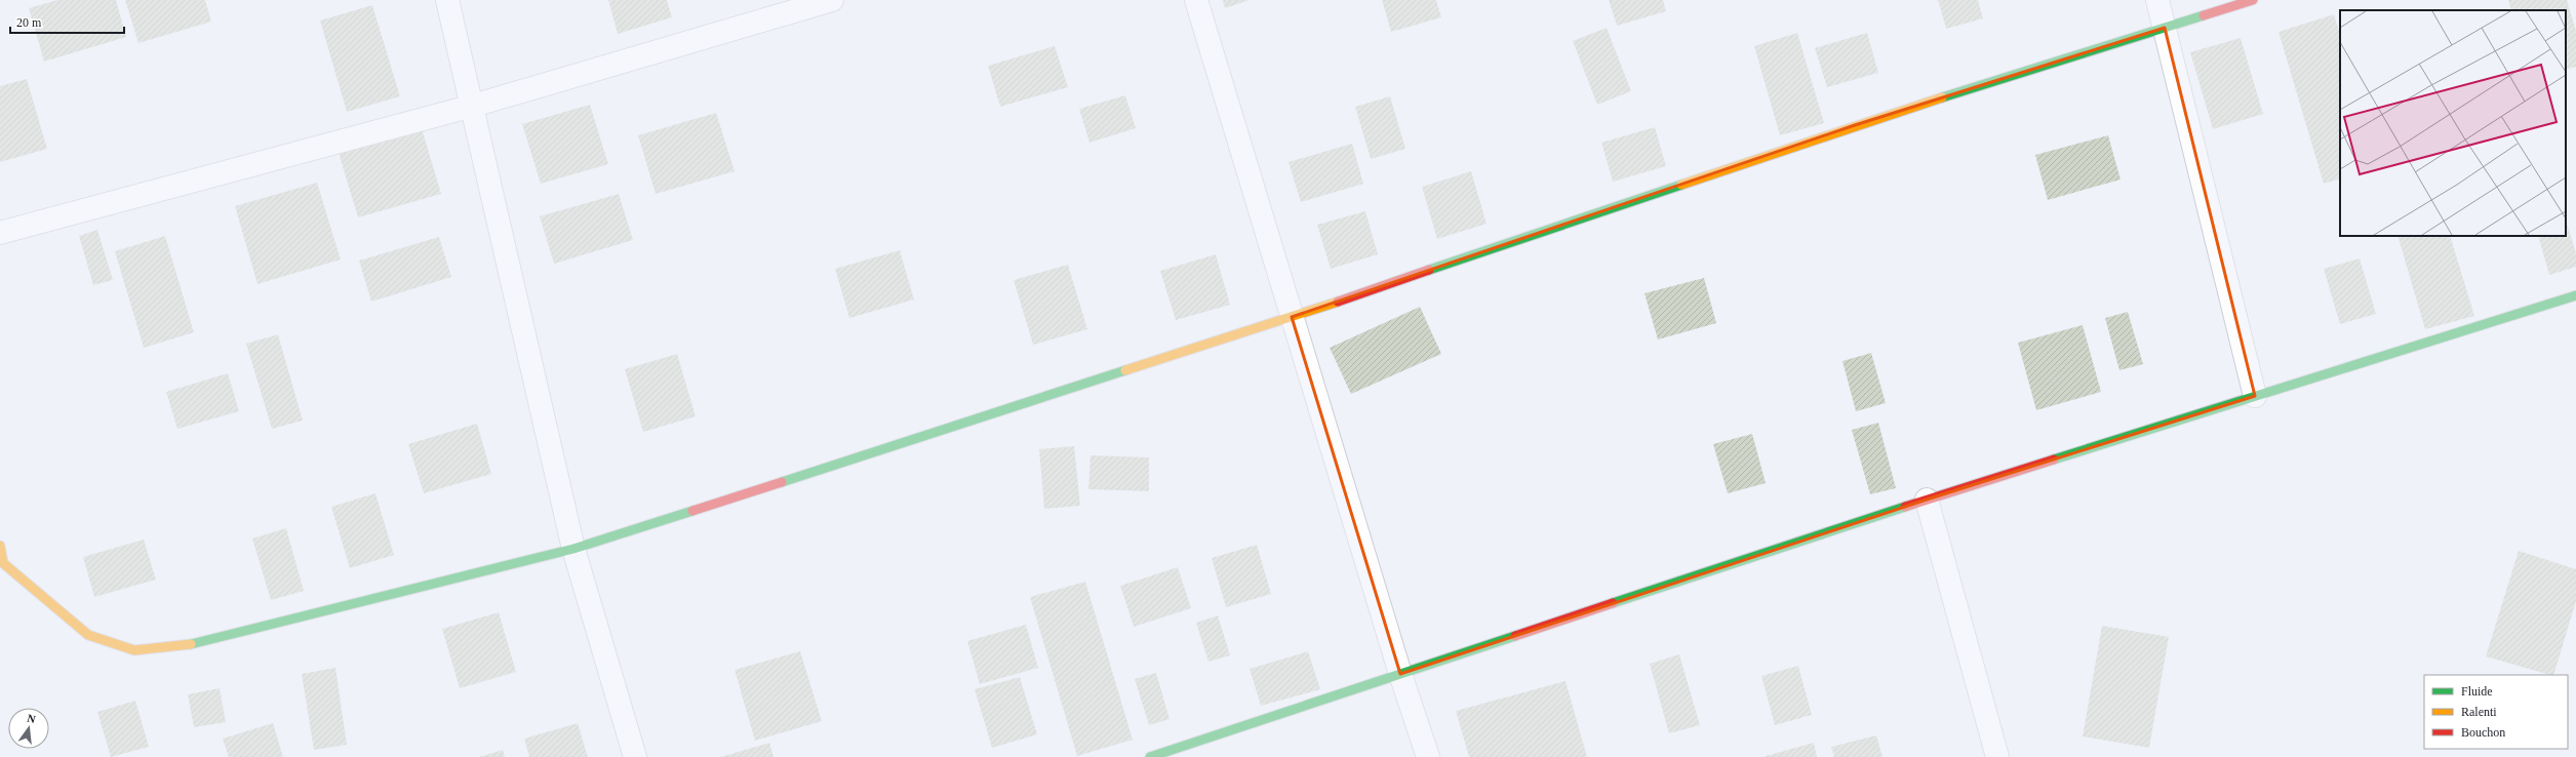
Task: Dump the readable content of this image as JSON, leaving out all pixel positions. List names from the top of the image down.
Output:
{
  "legend": ["Fluide", "Ralenti", "Bouchon"],
  "scale_bar": "20 m",
  "north": "top"
}
